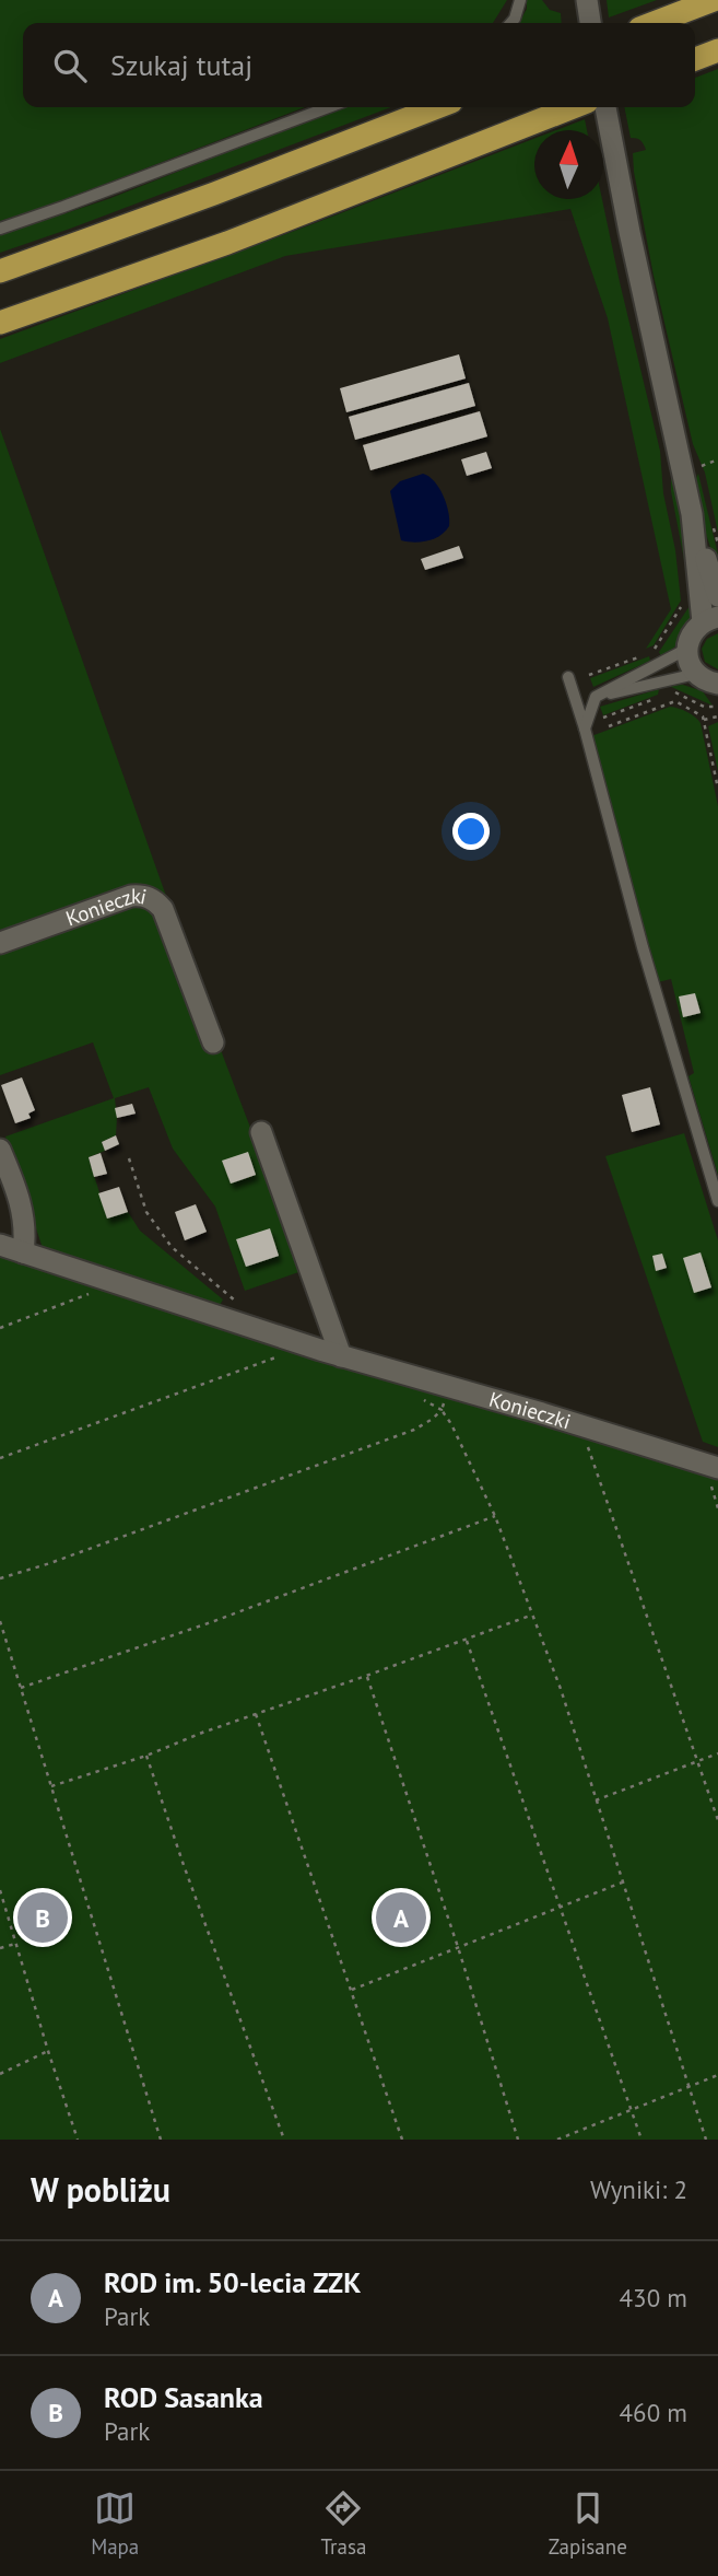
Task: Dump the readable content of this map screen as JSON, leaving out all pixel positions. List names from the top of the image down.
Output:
{
  "streets": {
    "street": ["Konieczki"]
  },
  "north": "top",
  "page": {
    "search": "Szukaj tutaj",
    "pins": ["A", "B"],
    "heading": ["W pobliżu", "Wyniki: 2"],
    "list": [
      {
        "mark": "A",
        "name": "ROD im. 50-lecia ZZK",
        "note": "Park",
        "value": "430 m"
      },
      {
        "mark": "B",
        "name": "ROD Sasanka",
        "note": "Park",
        "value": "460 m"
      }
    ],
    "nav": ["Mapa", "Trasa", "Zapisane"]
  }
}
